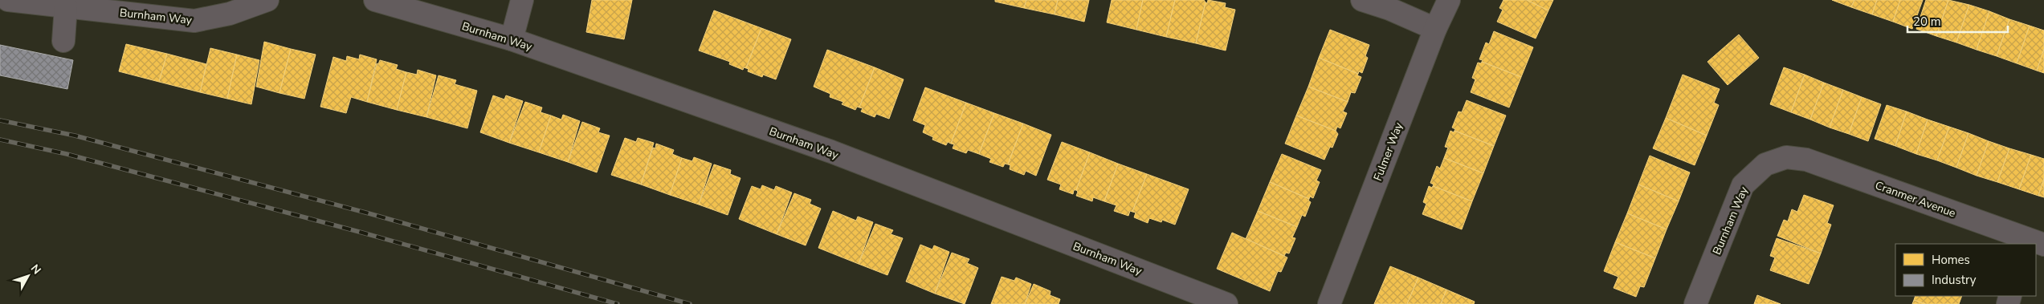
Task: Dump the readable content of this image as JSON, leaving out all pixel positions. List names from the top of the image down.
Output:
{
  "streets": {
    "street": ["Burnham Way", "Fulmer Way", "Cranmer Avenue"]
  },
  "crossings": [
    ["Burnham Way", "Cranmer Avenue"]
  ],
  "legend": ["Homes", "Industry"],
  "scale_bar": "20 m",
  "north": "top right"
}
